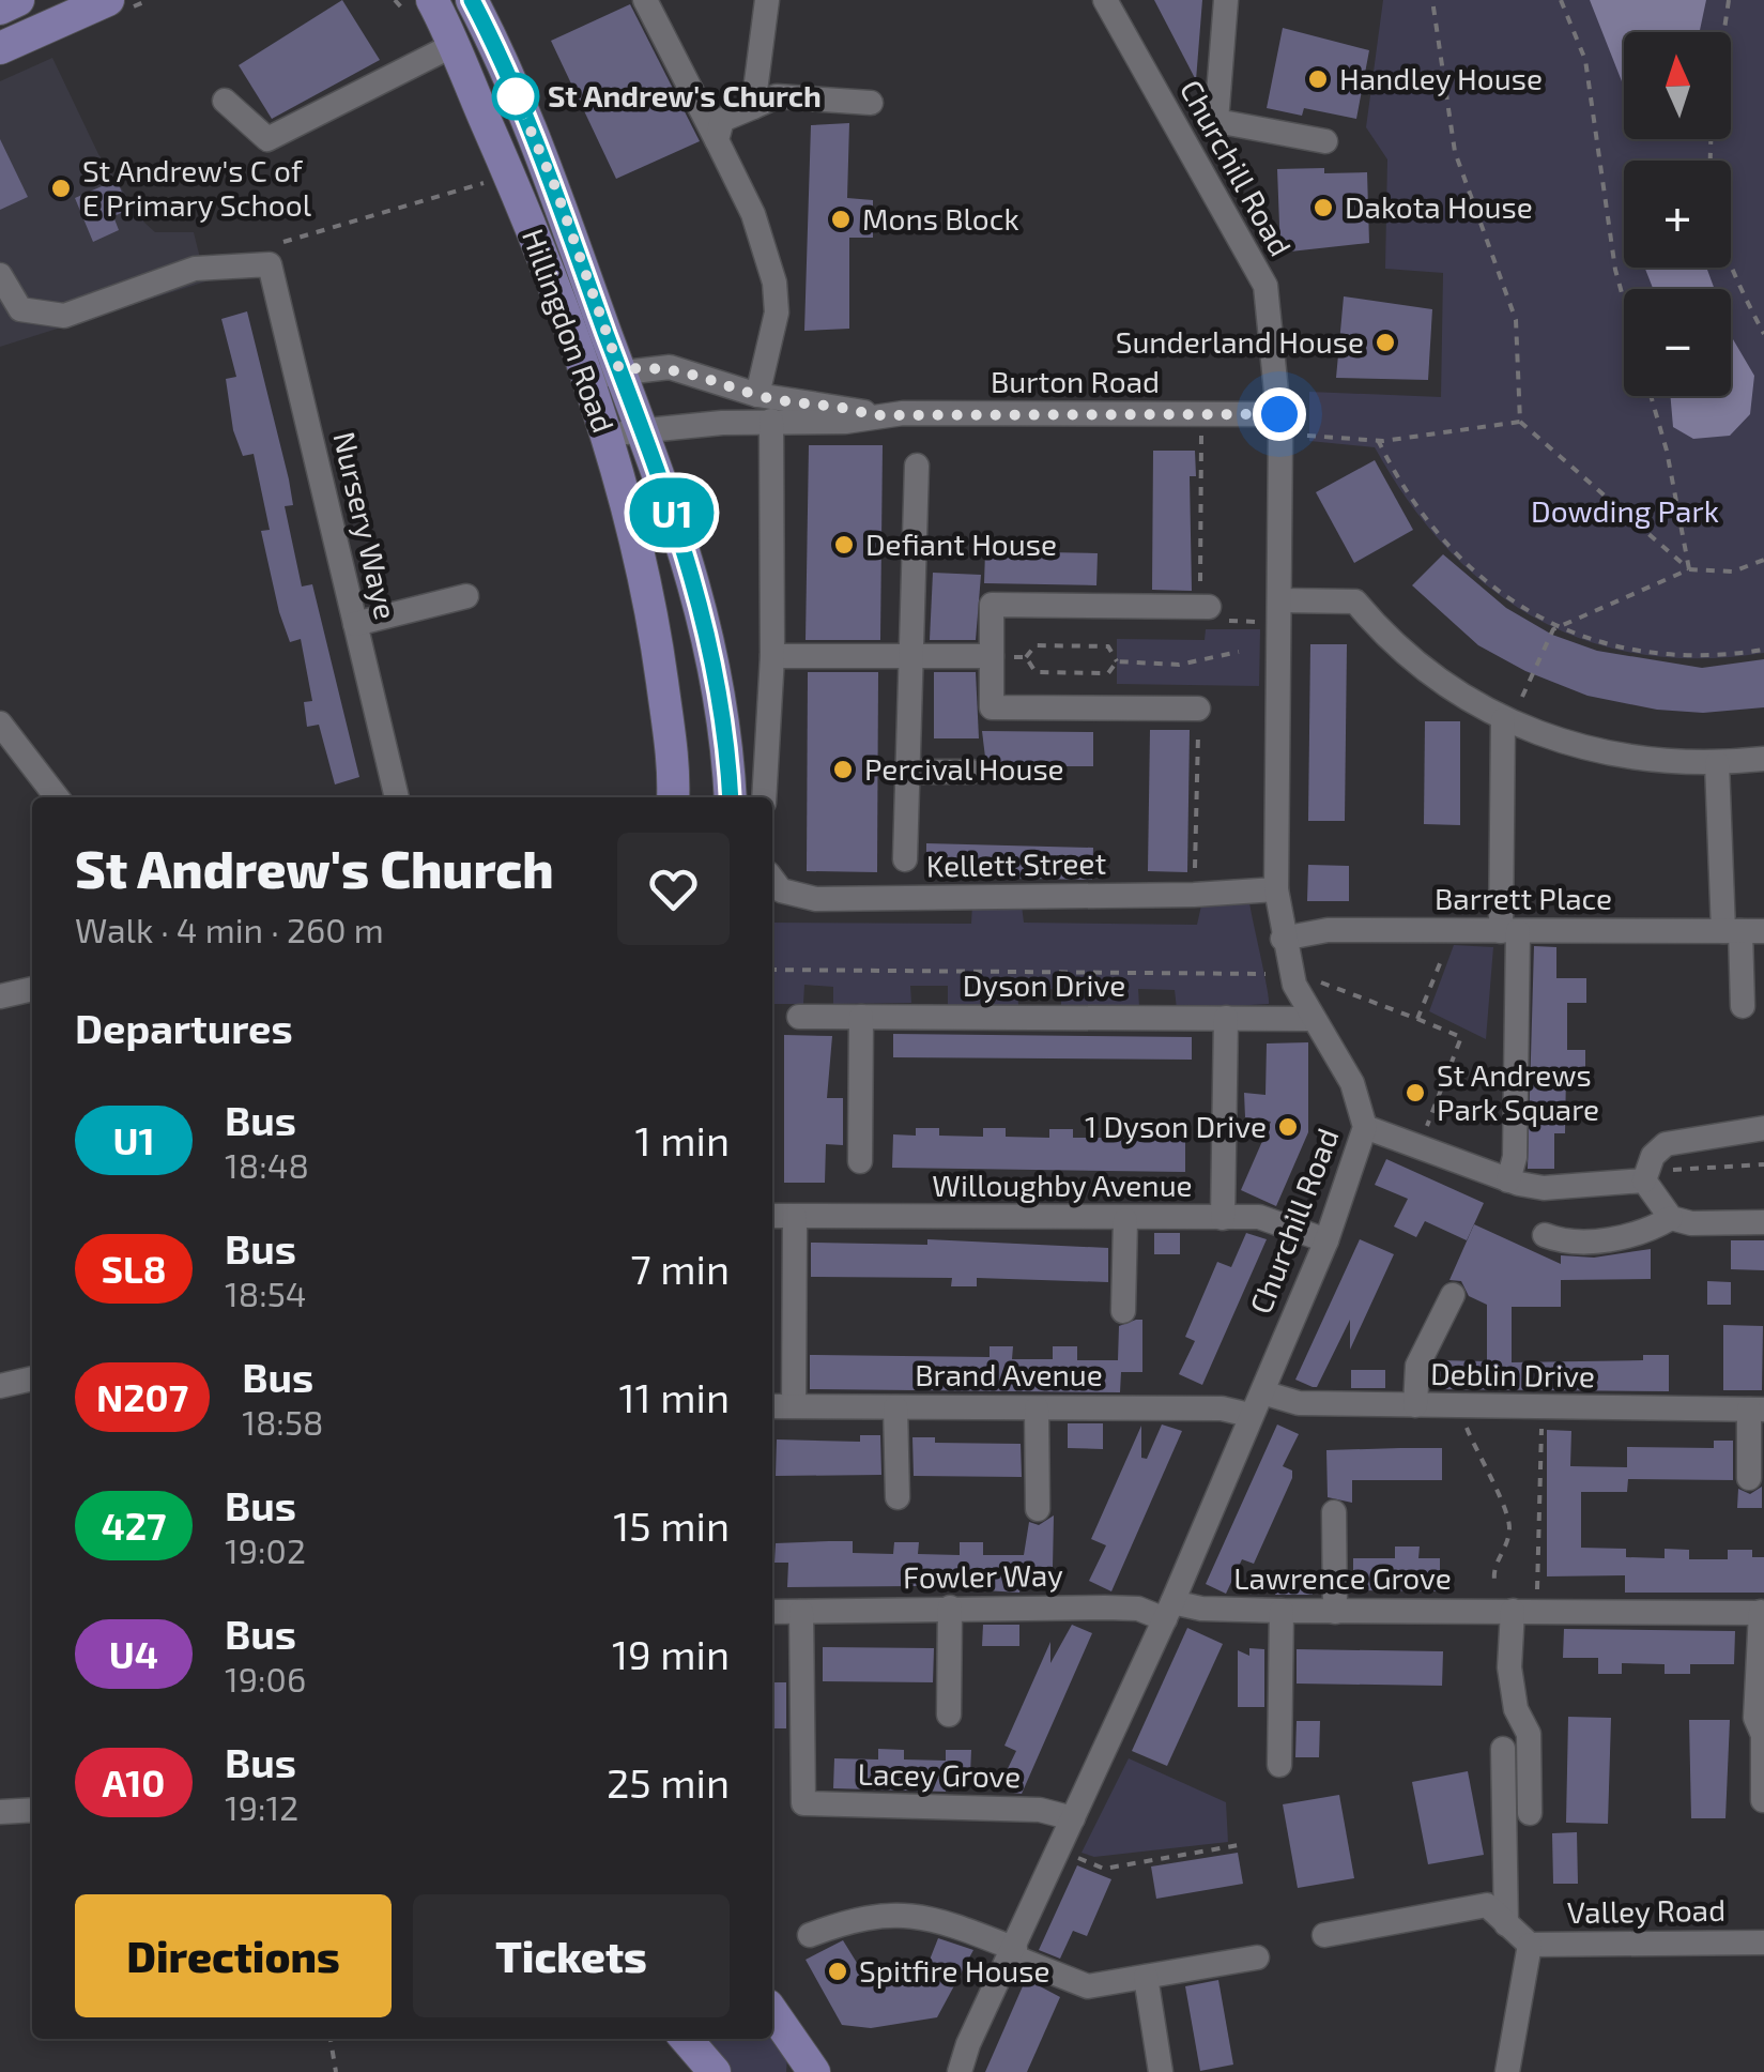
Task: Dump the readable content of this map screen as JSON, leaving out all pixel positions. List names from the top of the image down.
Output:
{
  "streets": {
    "main road": ["Hillingdon Road"],
    "street": [
      "Churchill Road",
      "Burton Road",
      "Nursery Waye",
      "Kellett Street",
      "Barrett Place",
      "Dyson Drive",
      "Willoughby Avenue",
      "Brand Avenue",
      "Deblin Drive",
      "Fowler Way",
      "Lawrence Grove",
      "Lacey Grove",
      "Valley Road"
    ]
  },
  "crossings": [
    ["Churchill Road", "Burton Road"],
    ["Churchill Road", "Kellett Street"],
    ["Churchill Road", "Barrett Place"],
    ["Churchill Road", "Dyson Drive"],
    ["Churchill Road", "Willoughby Avenue"],
    ["Churchill Road", "Brand Avenue"],
    ["Churchill Road", "Deblin Drive"],
    ["Churchill Road", "Fowler Way"],
    ["Churchill Road", "Lawrence Grove"],
    ["Churchill Road", "Lacey Grove"],
    ["Hillingdon Road", "Burton Road"],
    ["Fowler Way", "Lawrence Grove"],
    ["Fowler Way", "Lacey Grove"]
  ],
  "parks": ["Dowding Park"],
  "places": [
    "Handley House",
    "St Andrew's Church",
    "St Andrew's C of E Primary School",
    "Dakota House",
    "Mons Block",
    "Sunderland House",
    "Defiant House",
    "Percival House",
    "St Andrews Park Square",
    "1 Dyson Drive",
    "Spitfire House"
  ],
  "lines": ["bus line U1"],
  "north": "top",
  "page": {
    "on_map": "U1",
    "map_buttons": ["+", "−"],
    "heading": [
      ["St Andrew's Church", "Walk · 4 min · 260 m"],
      "Departures"
    ],
    "list": [
      {
        "mark": "U1",
        "name": "Bus",
        "note": "18:48",
        "value": "1 min"
      },
      {
        "mark": "SL8",
        "name": "Bus",
        "note": "18:54",
        "value": "7 min"
      },
      {
        "mark": "N207",
        "name": "Bus",
        "note": "18:58",
        "value": "11 min"
      },
      {
        "mark": "427",
        "name": "Bus",
        "note": "19:02",
        "value": "15 min"
      },
      {
        "mark": "U4",
        "name": "Bus",
        "note": "19:06",
        "value": "19 min"
      },
      {
        "mark": "A10",
        "name": "Bus",
        "note": "19:12",
        "value": "25 min"
      }
    ],
    "buttons": ["Directions", "Tickets"]
  }
}
